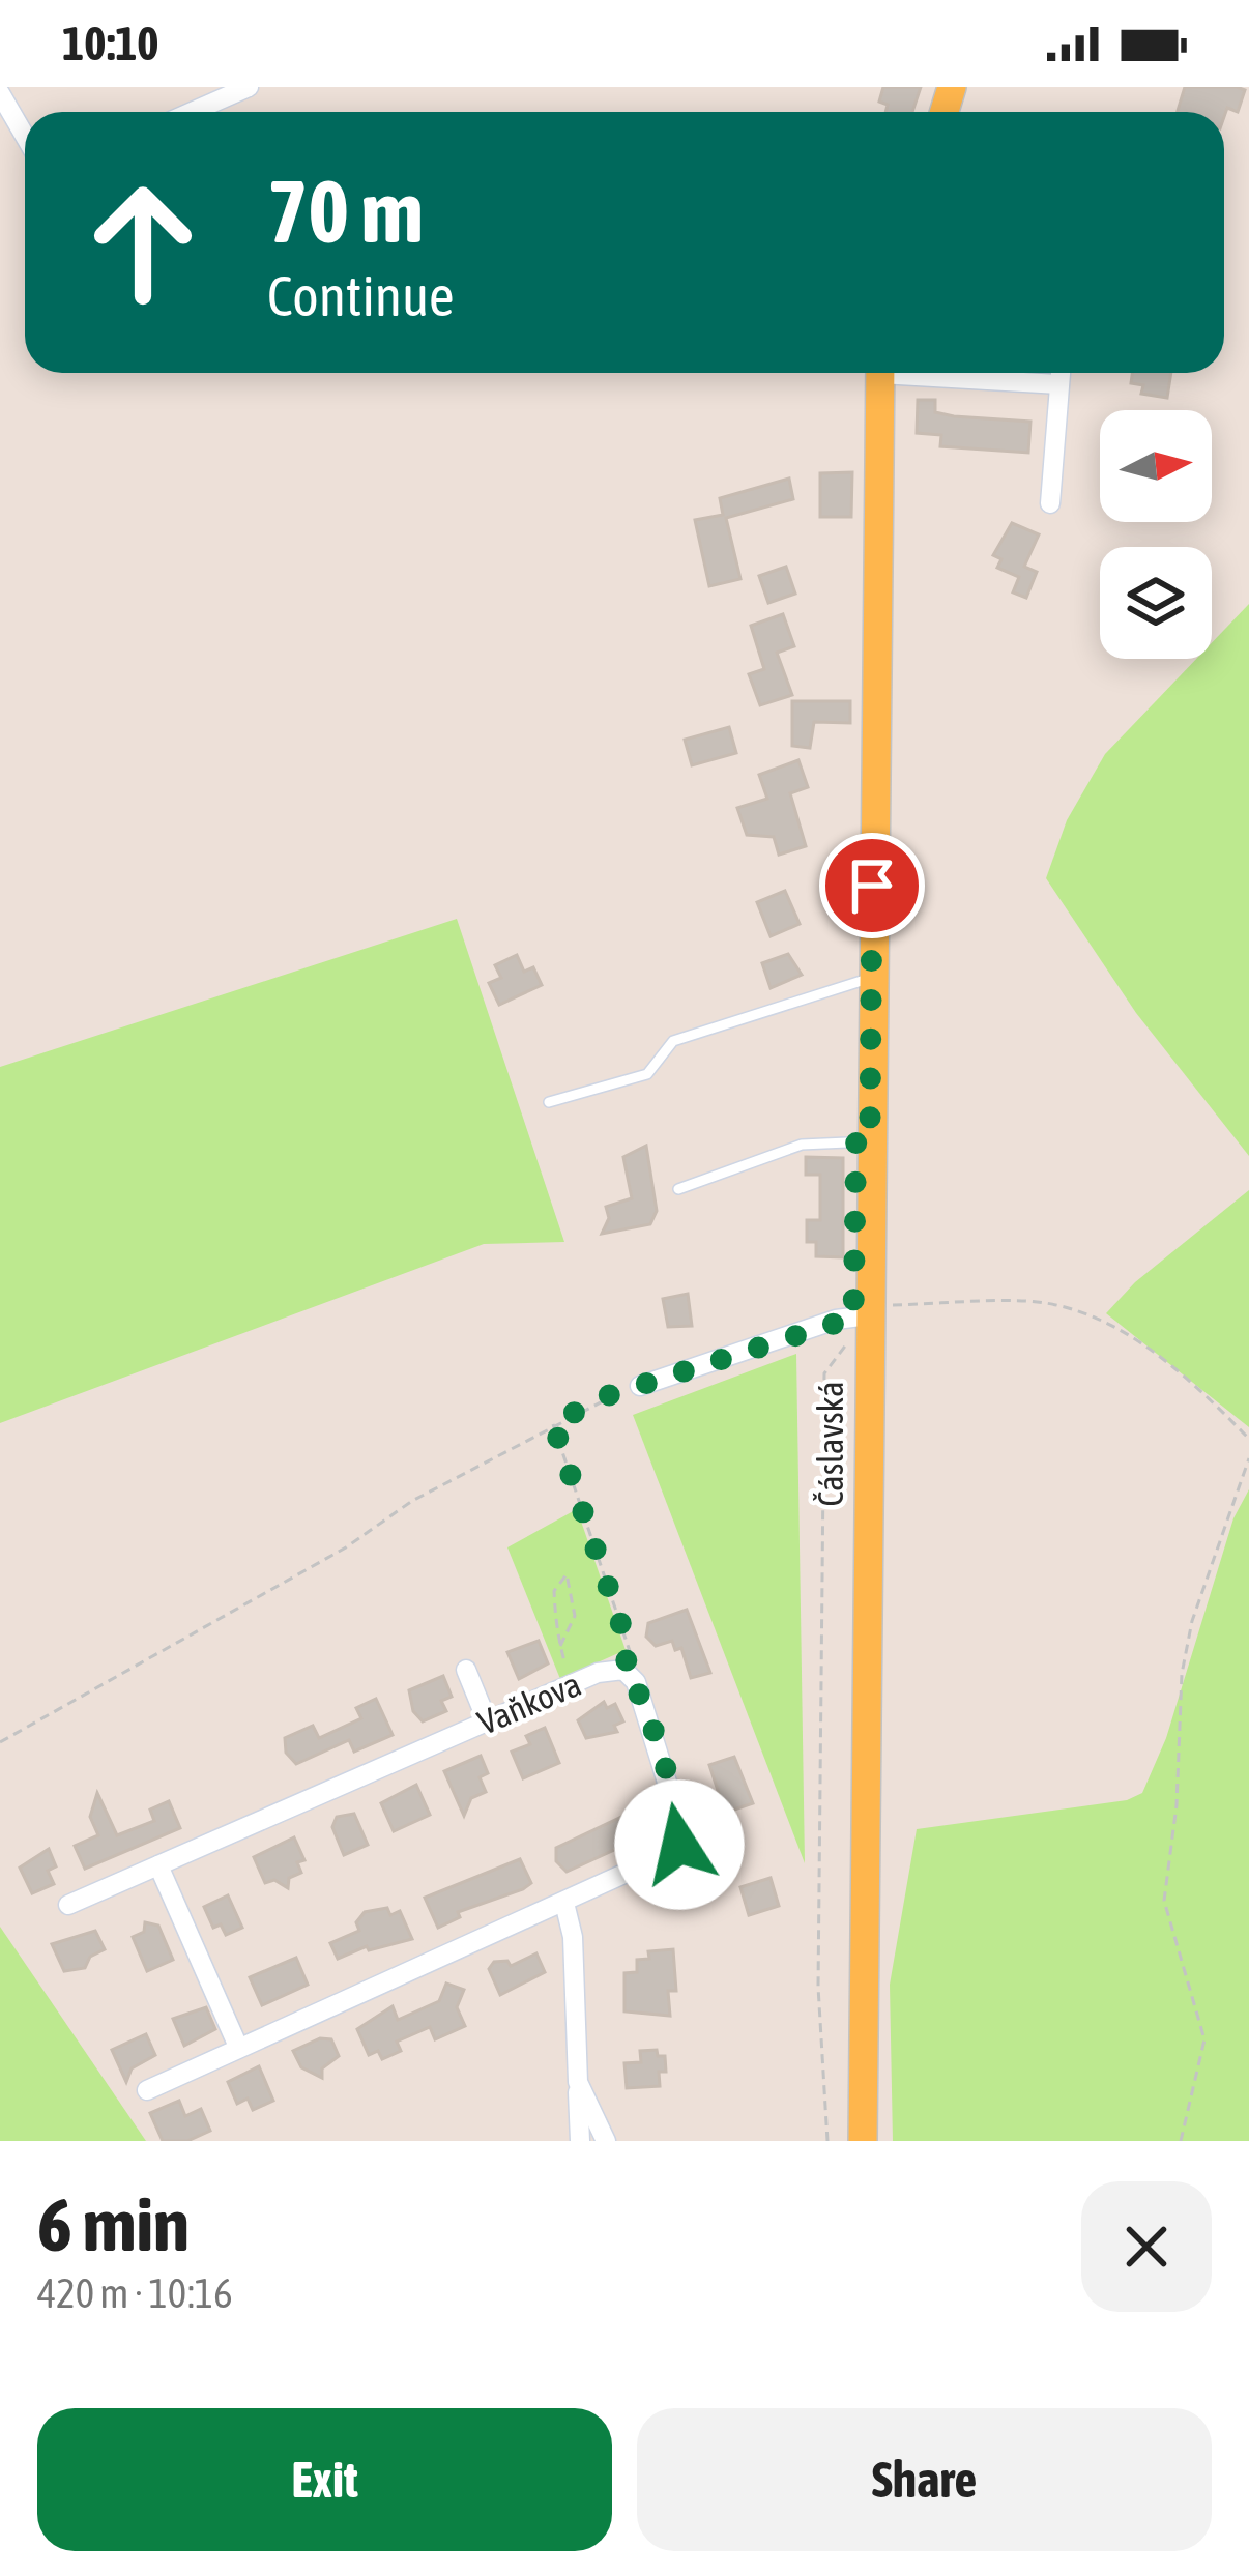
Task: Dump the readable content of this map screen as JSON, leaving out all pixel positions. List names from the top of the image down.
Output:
{
  "streets": {
    "main road": ["Čáslavská"],
    "street": ["Vaňkova"]
  },
  "north": "right",
  "page": {
    "status": "10:10",
    "turn": ["70 m", "Continue"],
    "heading": ["6 min", "420 m · 10:16"],
    "buttons": ["Exit", "Share"]
  }
}
